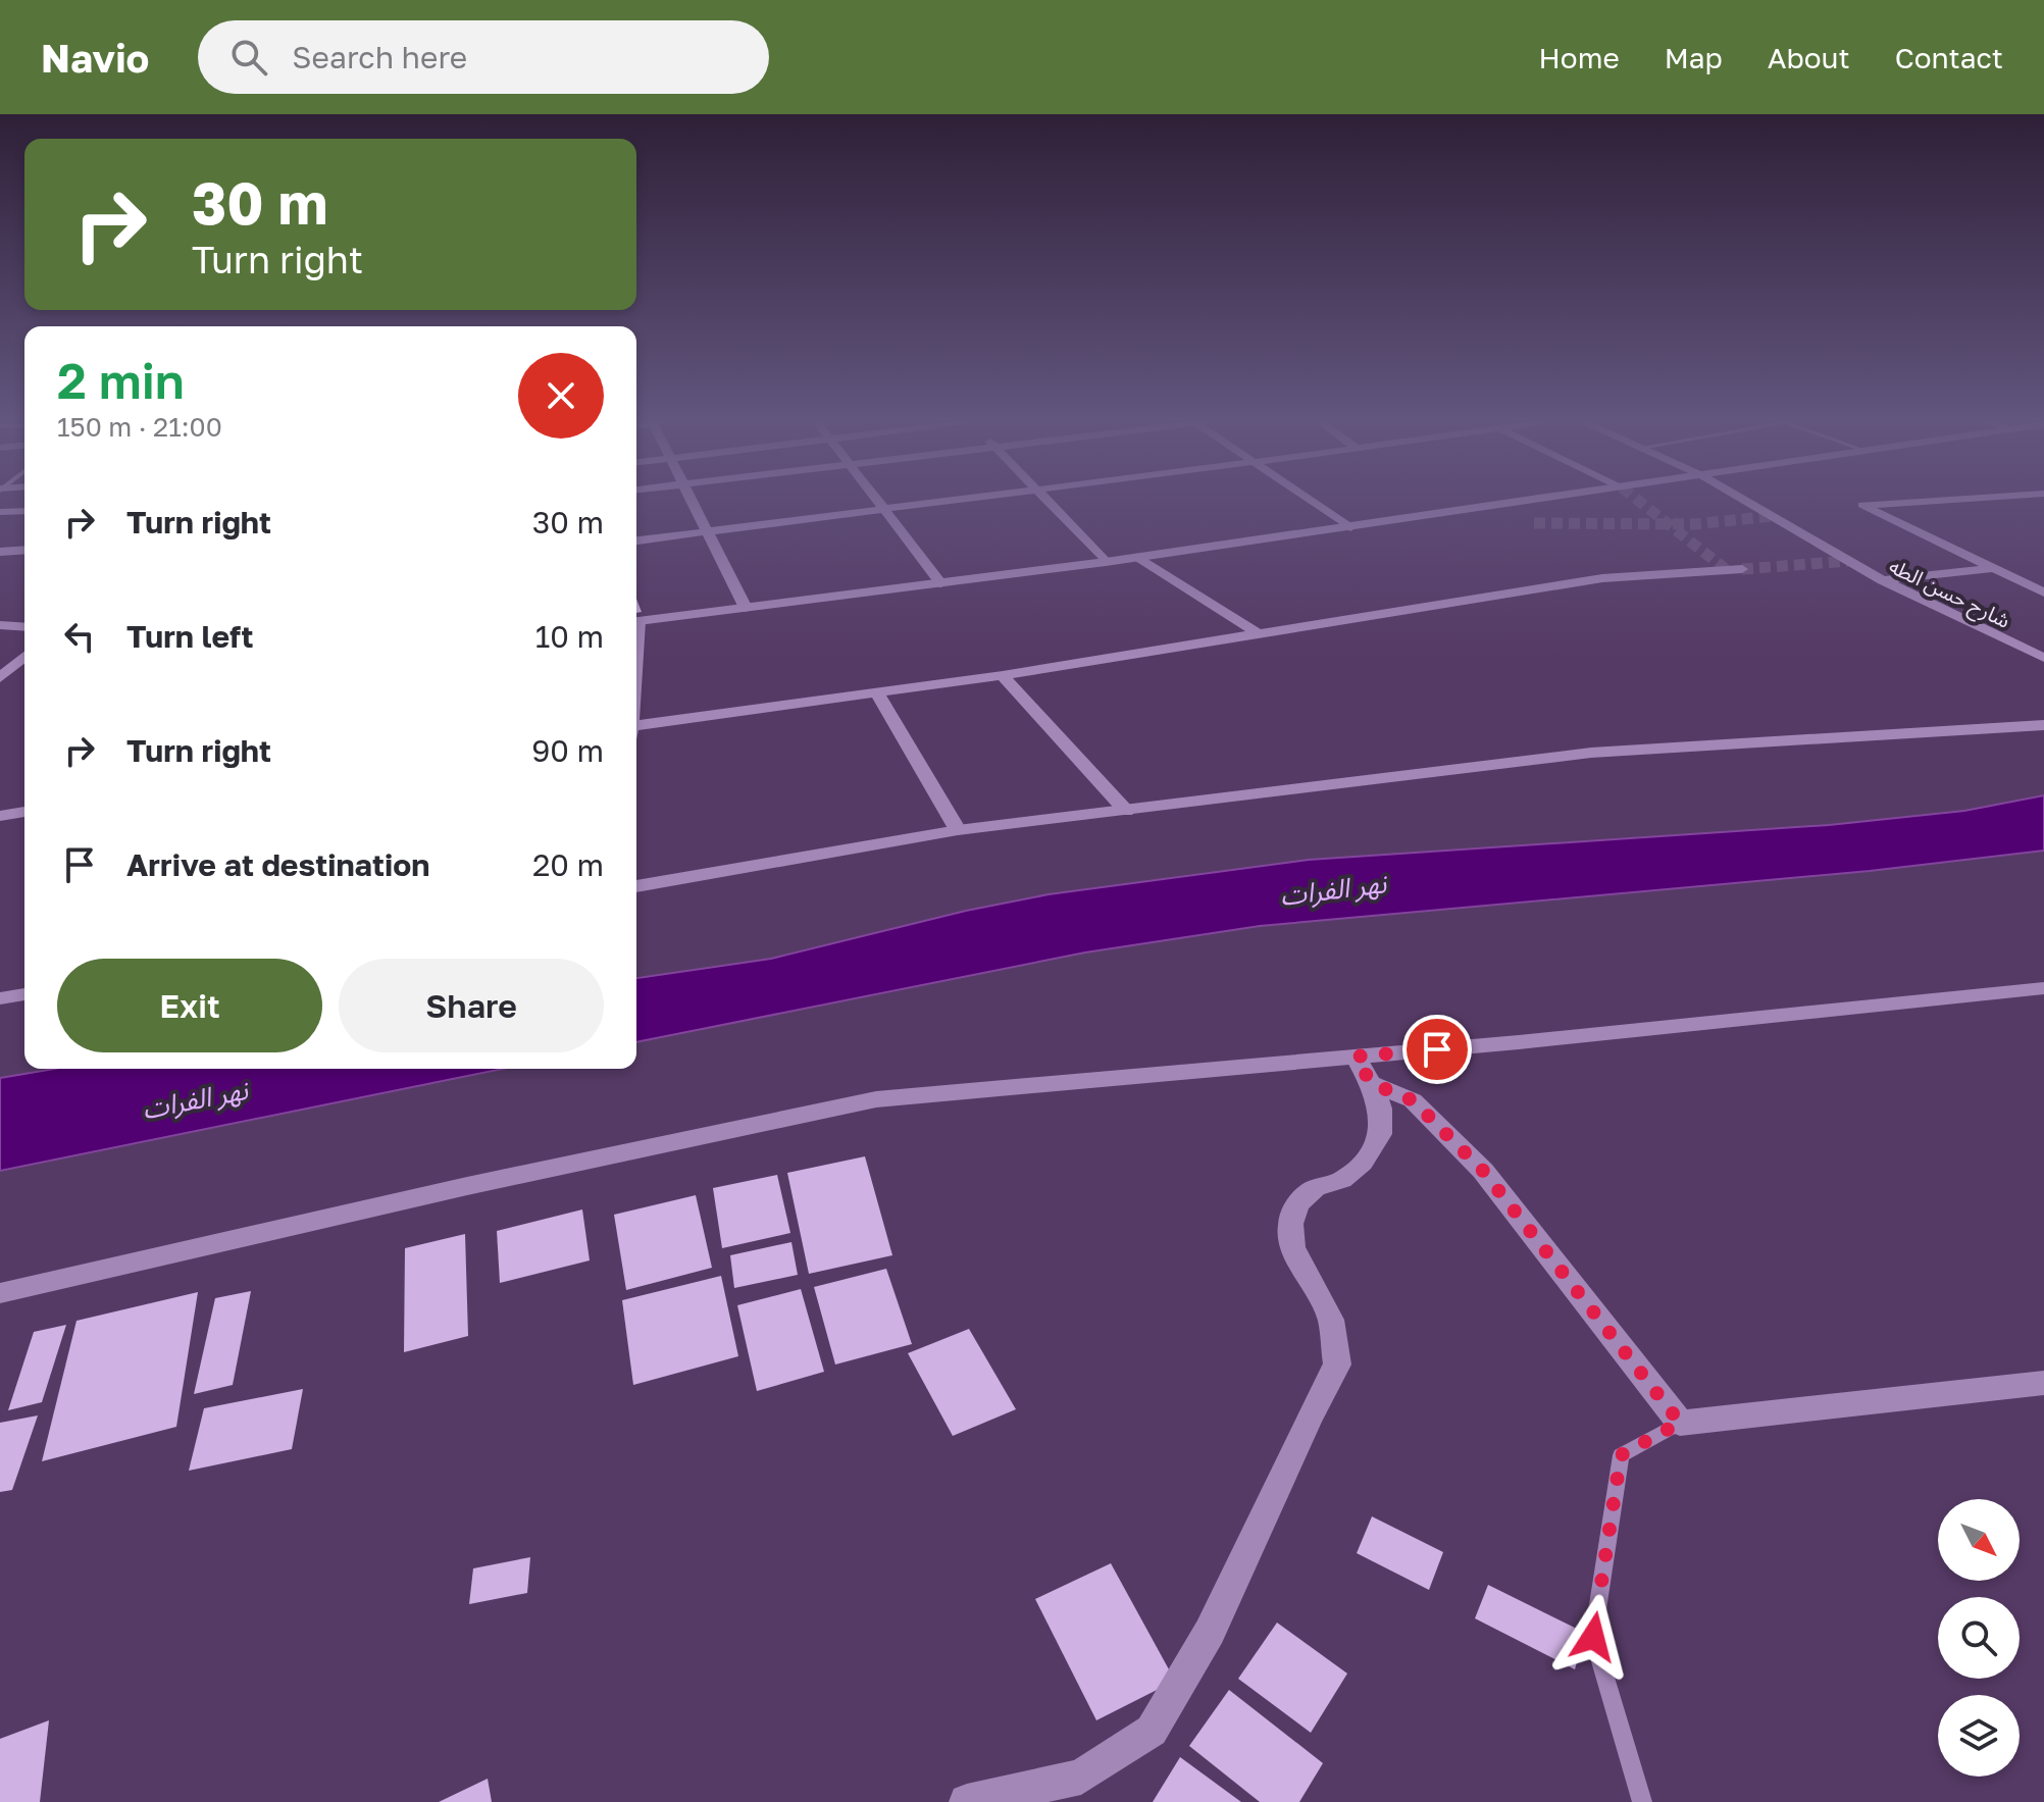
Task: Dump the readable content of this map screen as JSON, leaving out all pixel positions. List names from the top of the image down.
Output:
{
  "streets": {
    "street": ["شارح حسن الطه"]
  },
  "water": ["نهر الفرات"],
  "north": "bottom right",
  "page": {
    "header": "Navio",
    "search": "Search here",
    "nav": [
      "Home",
      "Map",
      "About",
      "Contact"
    ],
    "turn": ["30 m", "Turn right"],
    "heading": ["2 min", "150 m · 21:00"],
    "list": [
      {
        "name": "Turn right",
        "value": "30 m"
      },
      {
        "name": "Turn left",
        "value": "10 m"
      },
      {
        "name": "Turn right",
        "value": "90 m"
      },
      {
        "name": "Arrive at destination",
        "value": "20 m"
      }
    ],
    "buttons": ["Exit", "Share"]
  }
}
